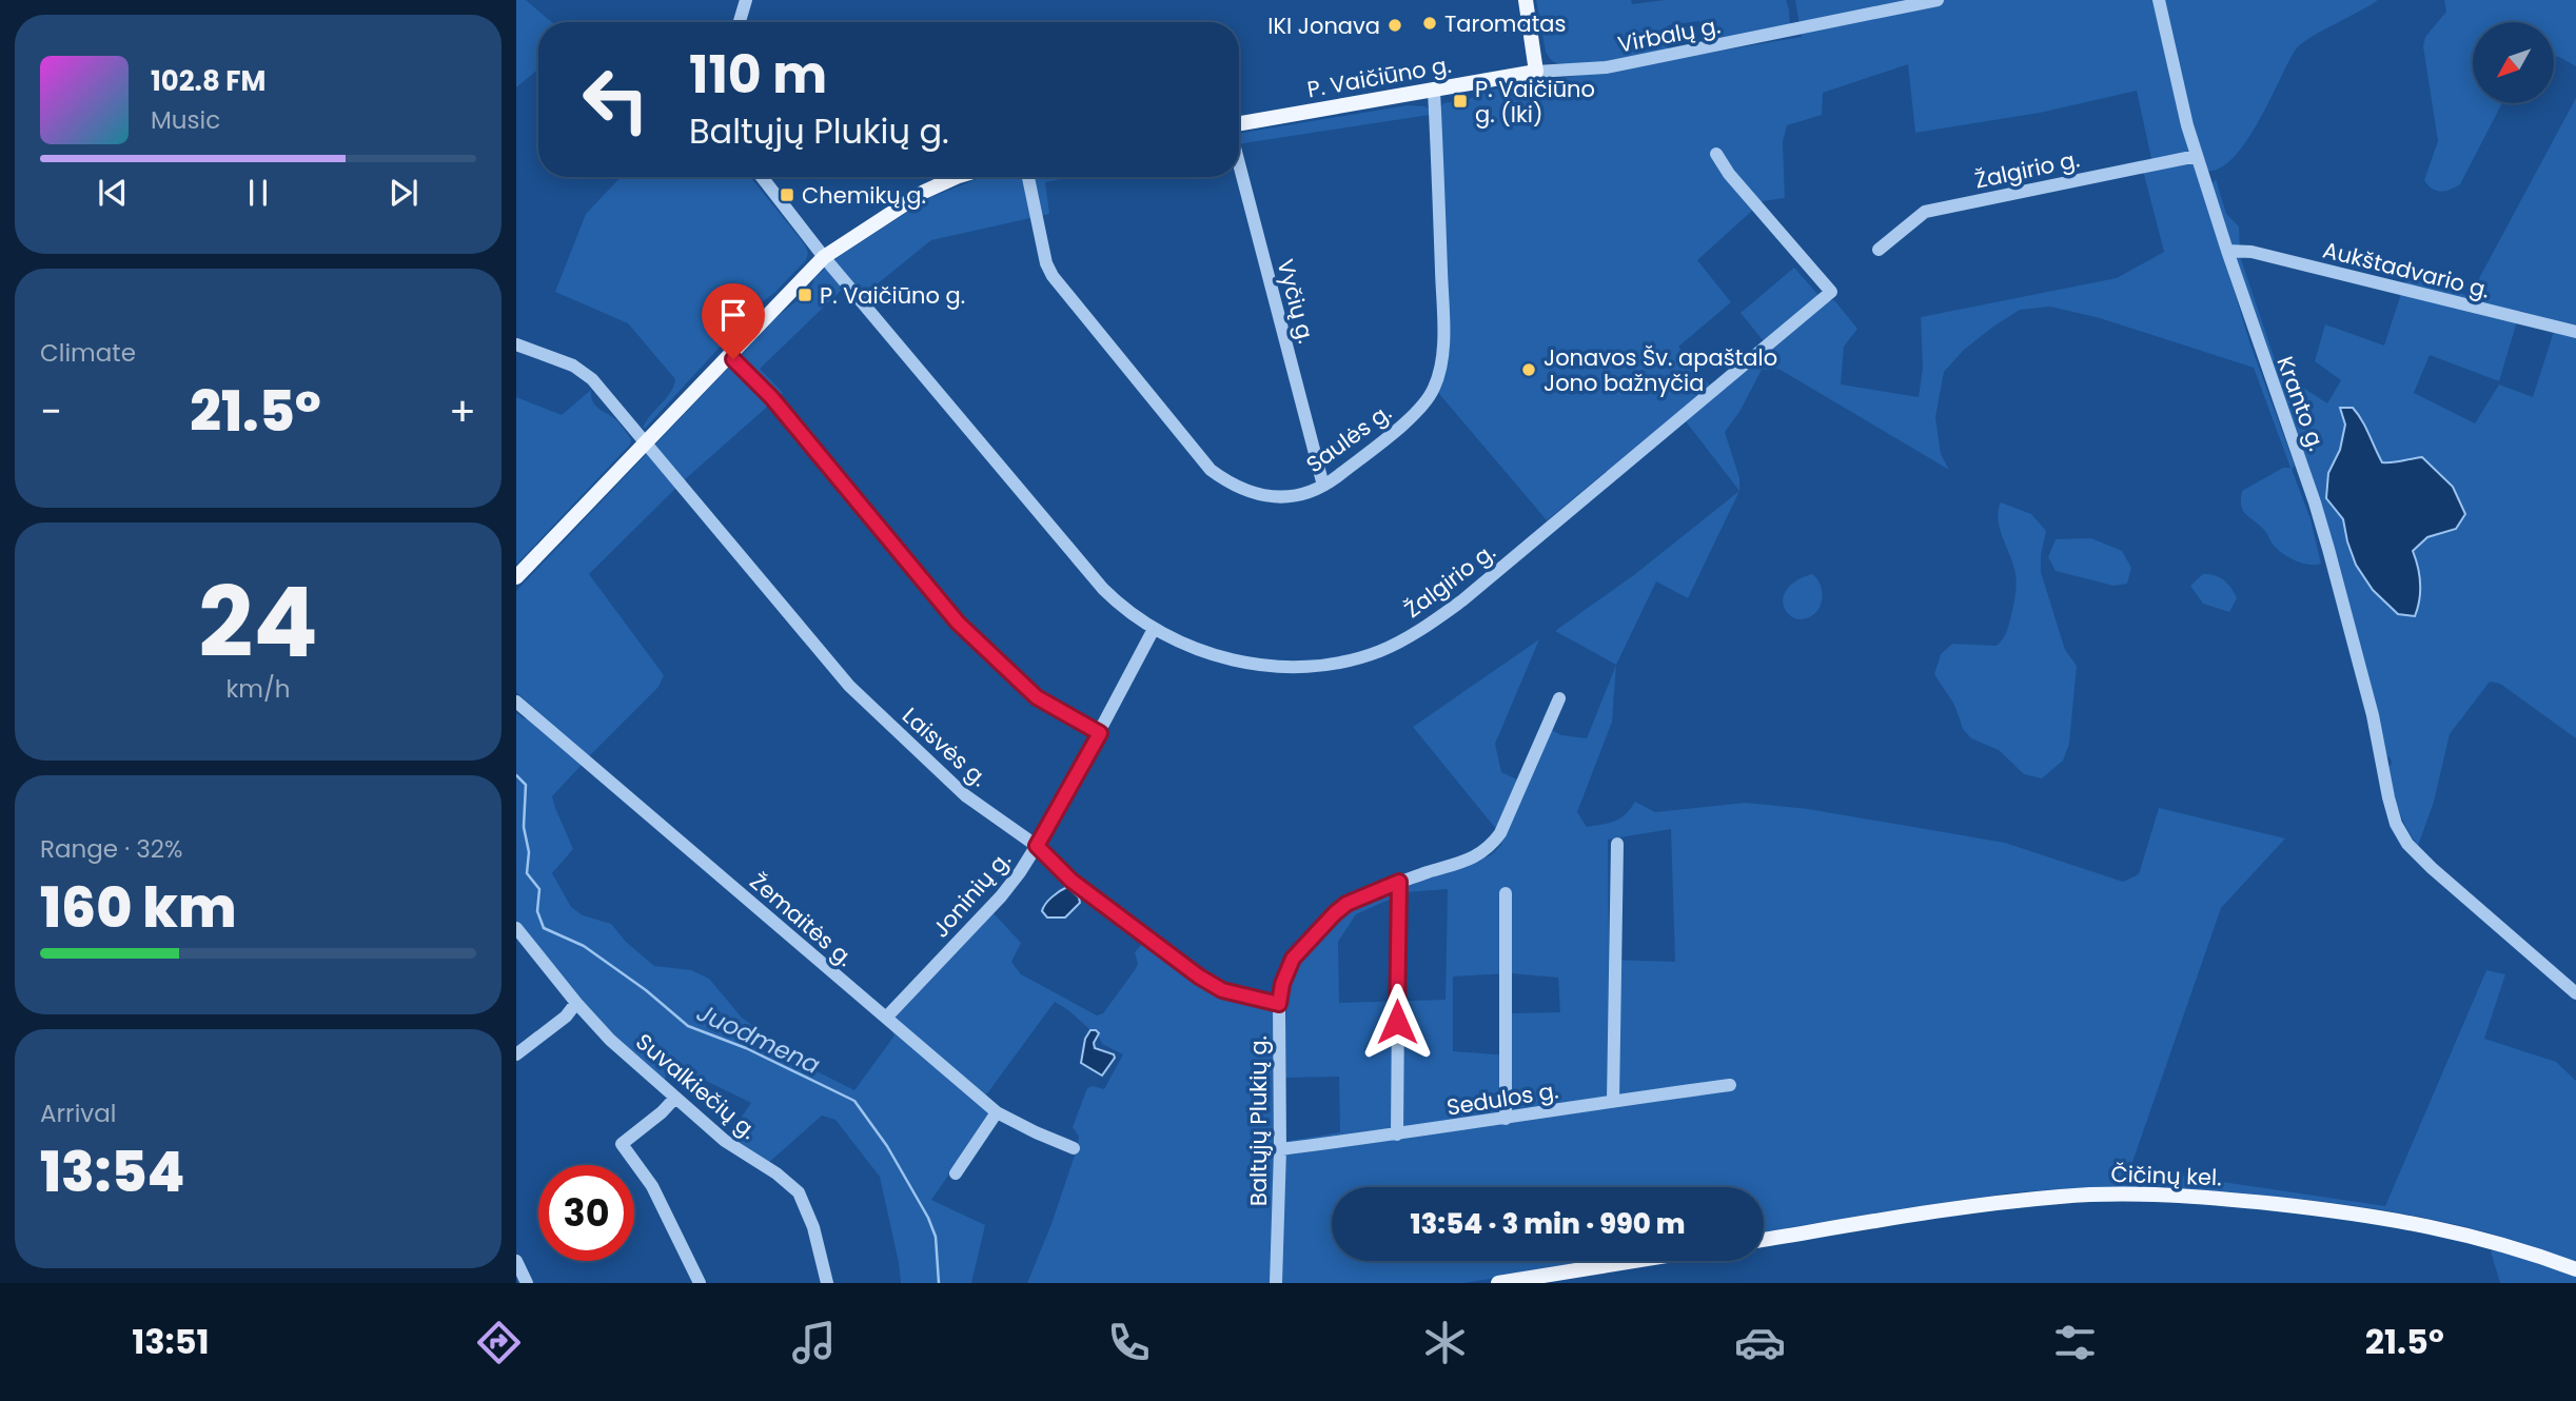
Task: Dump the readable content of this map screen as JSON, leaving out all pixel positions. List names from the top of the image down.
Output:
{
  "streets": {
    "main road": ["P. Vaičiūno g.", "Čičinų kel."],
    "street": [
      "Virbalų g.",
      "Žalgirio g.",
      "Aukštadvario g.",
      "Vyčių g.",
      "Kranto g.",
      "Saulės g.",
      "Laisvės g.",
      "Joninių g.",
      "Žemaitės g.",
      "Suvalkiečių g.",
      "Sedulos g.",
      "Baltųjų Plukių g."
    ]
  },
  "crossings": [
    ["Virbalų g.", "P. Vaičiūno g."],
    ["P. Vaičiūno g.", "Saulės g."],
    ["Žalgirio g.", "Kranto g."],
    ["Žalgirio g.", "Joninių g."],
    ["Aukštadvario g.", "Kranto g."],
    ["Vyčių g.", "Saulės g."],
    ["Laisvės g.", "Joninių g."],
    ["Laisvės g.", "Baltųjų Plukių g."],
    ["Joninių g.", "Žemaitės g."],
    ["Sedulos g.", "Baltųjų Plukių g."]
  ],
  "water": ["Juodmena"],
  "places": {
    "other": ["Taromatas", "IKI Jonava", "Jonavos Šv. apaštalo Jono bažnyčia"],
    "transit": ["P. Vaičiūno g. (Iki)", "Chemikų g.", "P. Vaičiūno g."]
  },
  "north": "bottom left",
  "page": {
    "turn": ["110 m", "Baltųjų Plukių g."],
    "song": ["102.8 FM", "Music"],
    "tile": [
      "Climate",
      ["24", "km/h"],
      ["Range · 32%", "160 km"],
      ["Arrival", "13:54"]
    ],
    "heat": ["−", "21.5°", "+"],
    "limit": "30",
    "trip": "13:54 · 3 min · 990 m",
    "tabs": ["13:51", "21.5°"]
  }
}
